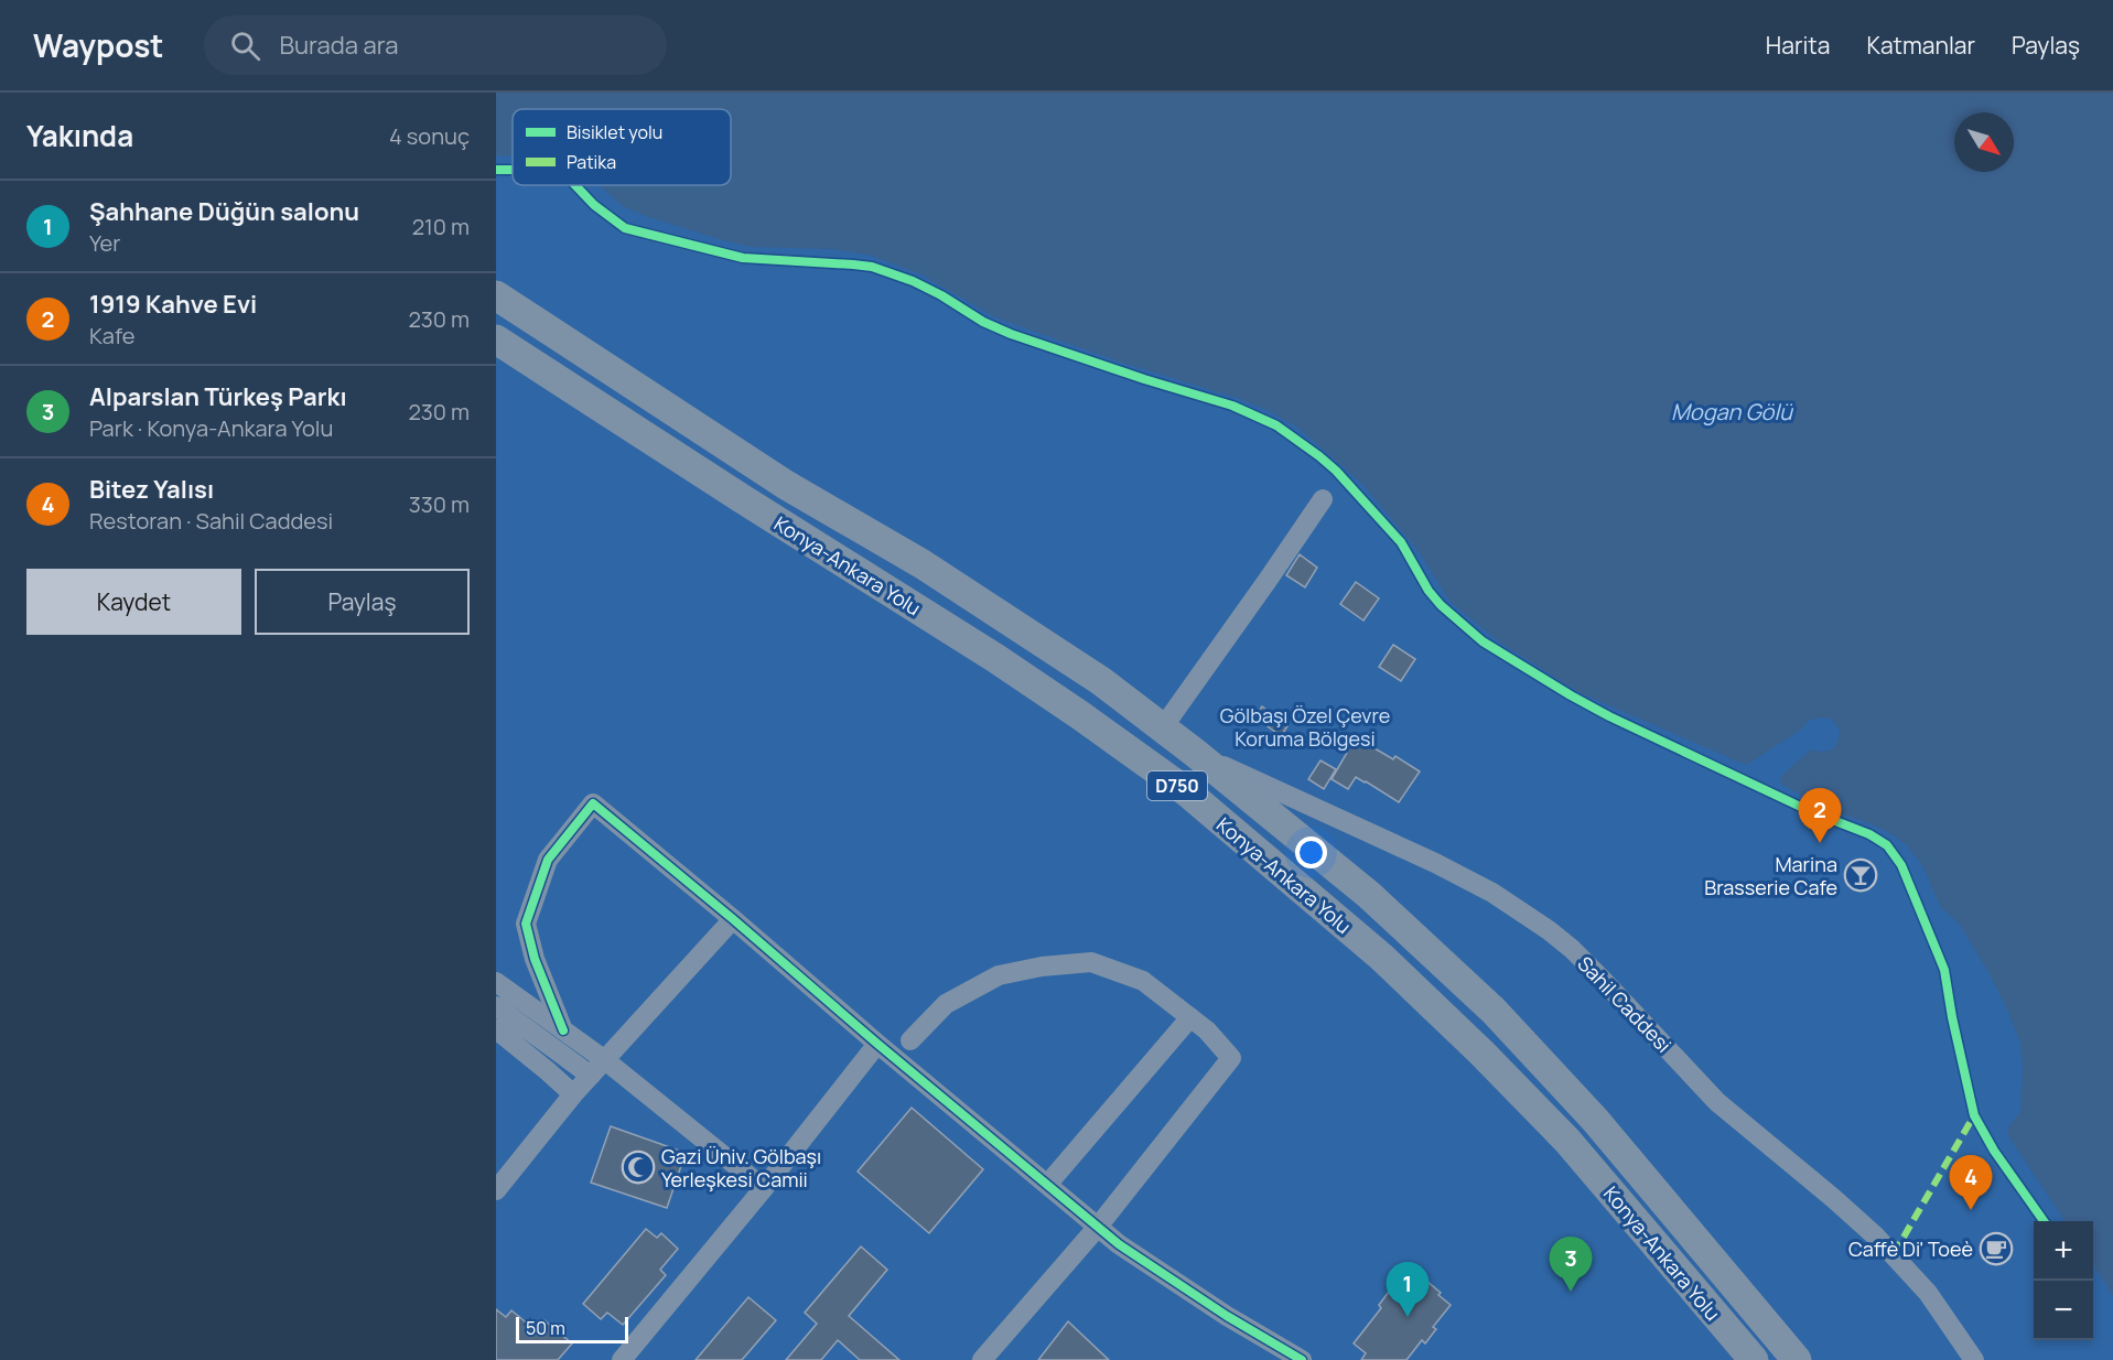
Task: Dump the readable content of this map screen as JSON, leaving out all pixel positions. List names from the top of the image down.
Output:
{
  "streets": {
    "highway": ["Konya-Ankara Yolu", "D750"],
    "street": ["Sahil Caddesi"]
  },
  "crossings": [
    ["D750", "Sahil Caddesi"]
  ],
  "water": ["Mogan Gölü"],
  "parks": ["Gölbaşı Özel Çevre Koruma Bölgesi"],
  "places": {
    "bar": ["Marina Brasserie Cafe"],
    "mosque": ["Gazi Üniv. Gölbaşı Yerleşkesi Camii"],
    "cafe": ["Caffè Di' Toeè"]
  },
  "legend": ["Bisiklet yolu", "Patika"],
  "scale_bar": "50 m",
  "north": "bottom right",
  "page": {
    "header": "Waypost",
    "search": "Burada ara",
    "nav": ["Harita", "Katmanlar", "Paylaş"],
    "heading": ["Yakında", "4 sonuç"],
    "list": [
      {
        "mark": "1",
        "name": "Şahhane Düğün salonu",
        "note": "Yer",
        "value": "210 m"
      },
      {
        "mark": "2",
        "name": "1919 Kahve Evi",
        "note": "Kafe",
        "value": "230 m"
      },
      {
        "mark": "3",
        "name": "Alparslan Türkeş Parkı",
        "note": "Park · Konya-Ankara Yolu",
        "value": "230 m"
      },
      {
        "mark": "4",
        "name": "Bitez Yalısı",
        "note": "Restoran · Sahil Caddesi",
        "value": "330 m"
      }
    ],
    "buttons": ["Kaydet", "Paylaş"],
    "pins": [
      "2",
      "4",
      "3",
      "1"
    ],
    "map_buttons": ["+", "−"],
    "scale": "50 m"
  }
}
